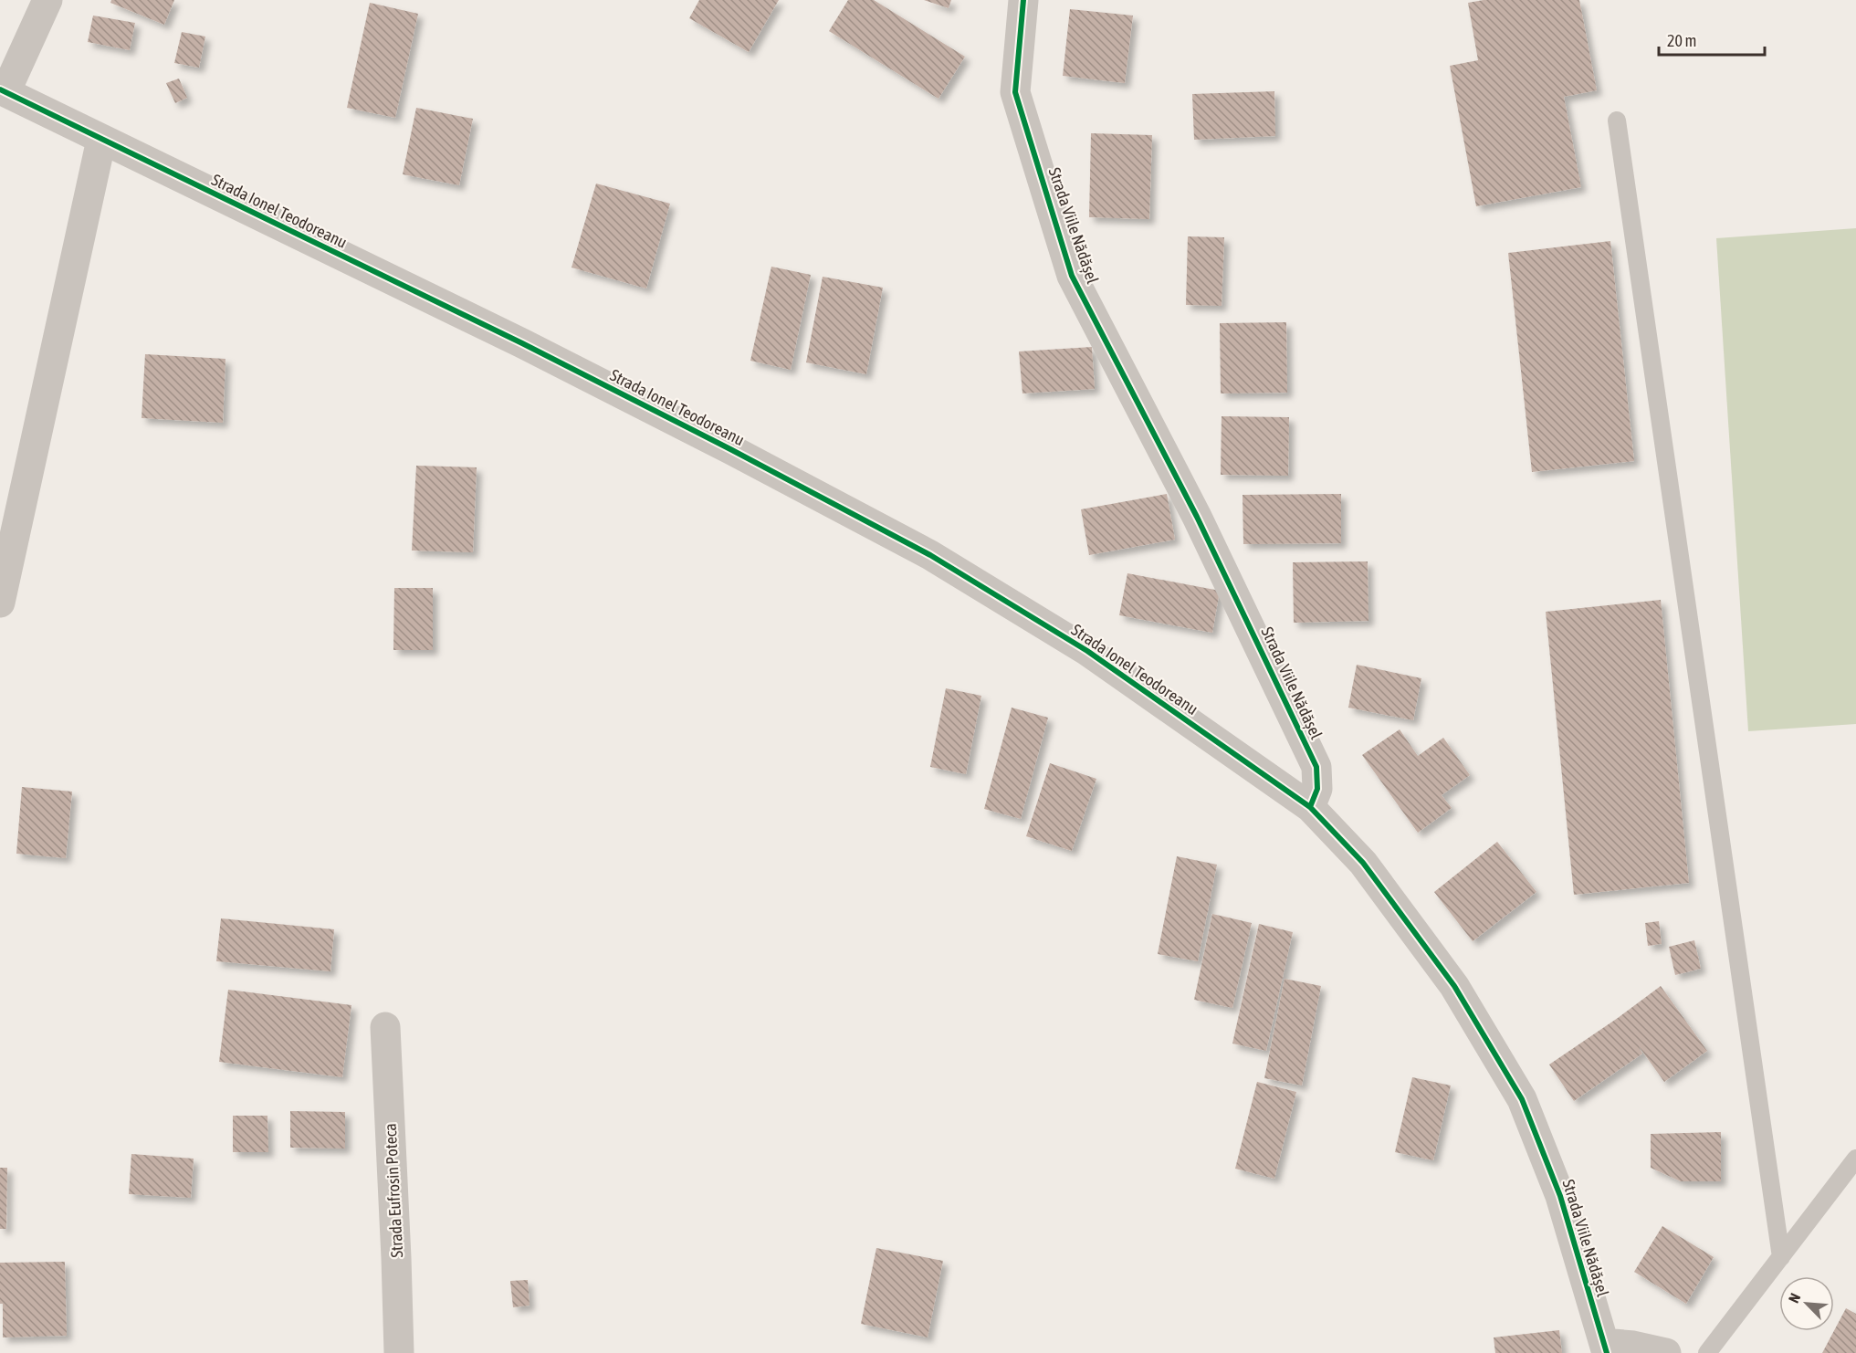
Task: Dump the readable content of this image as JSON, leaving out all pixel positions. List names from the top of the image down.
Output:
{
  "streets": {
    "street": ["Strada Ionel Teodoreanu", "Strada Viile Nădășel", "Strada Eufrosin Poteca"]
  },
  "crossings": [
    ["Strada Ionel Teodoreanu", "Strada Viile Nădășel"]
  ],
  "scale_bar": "20 m",
  "north": "top left"
}
